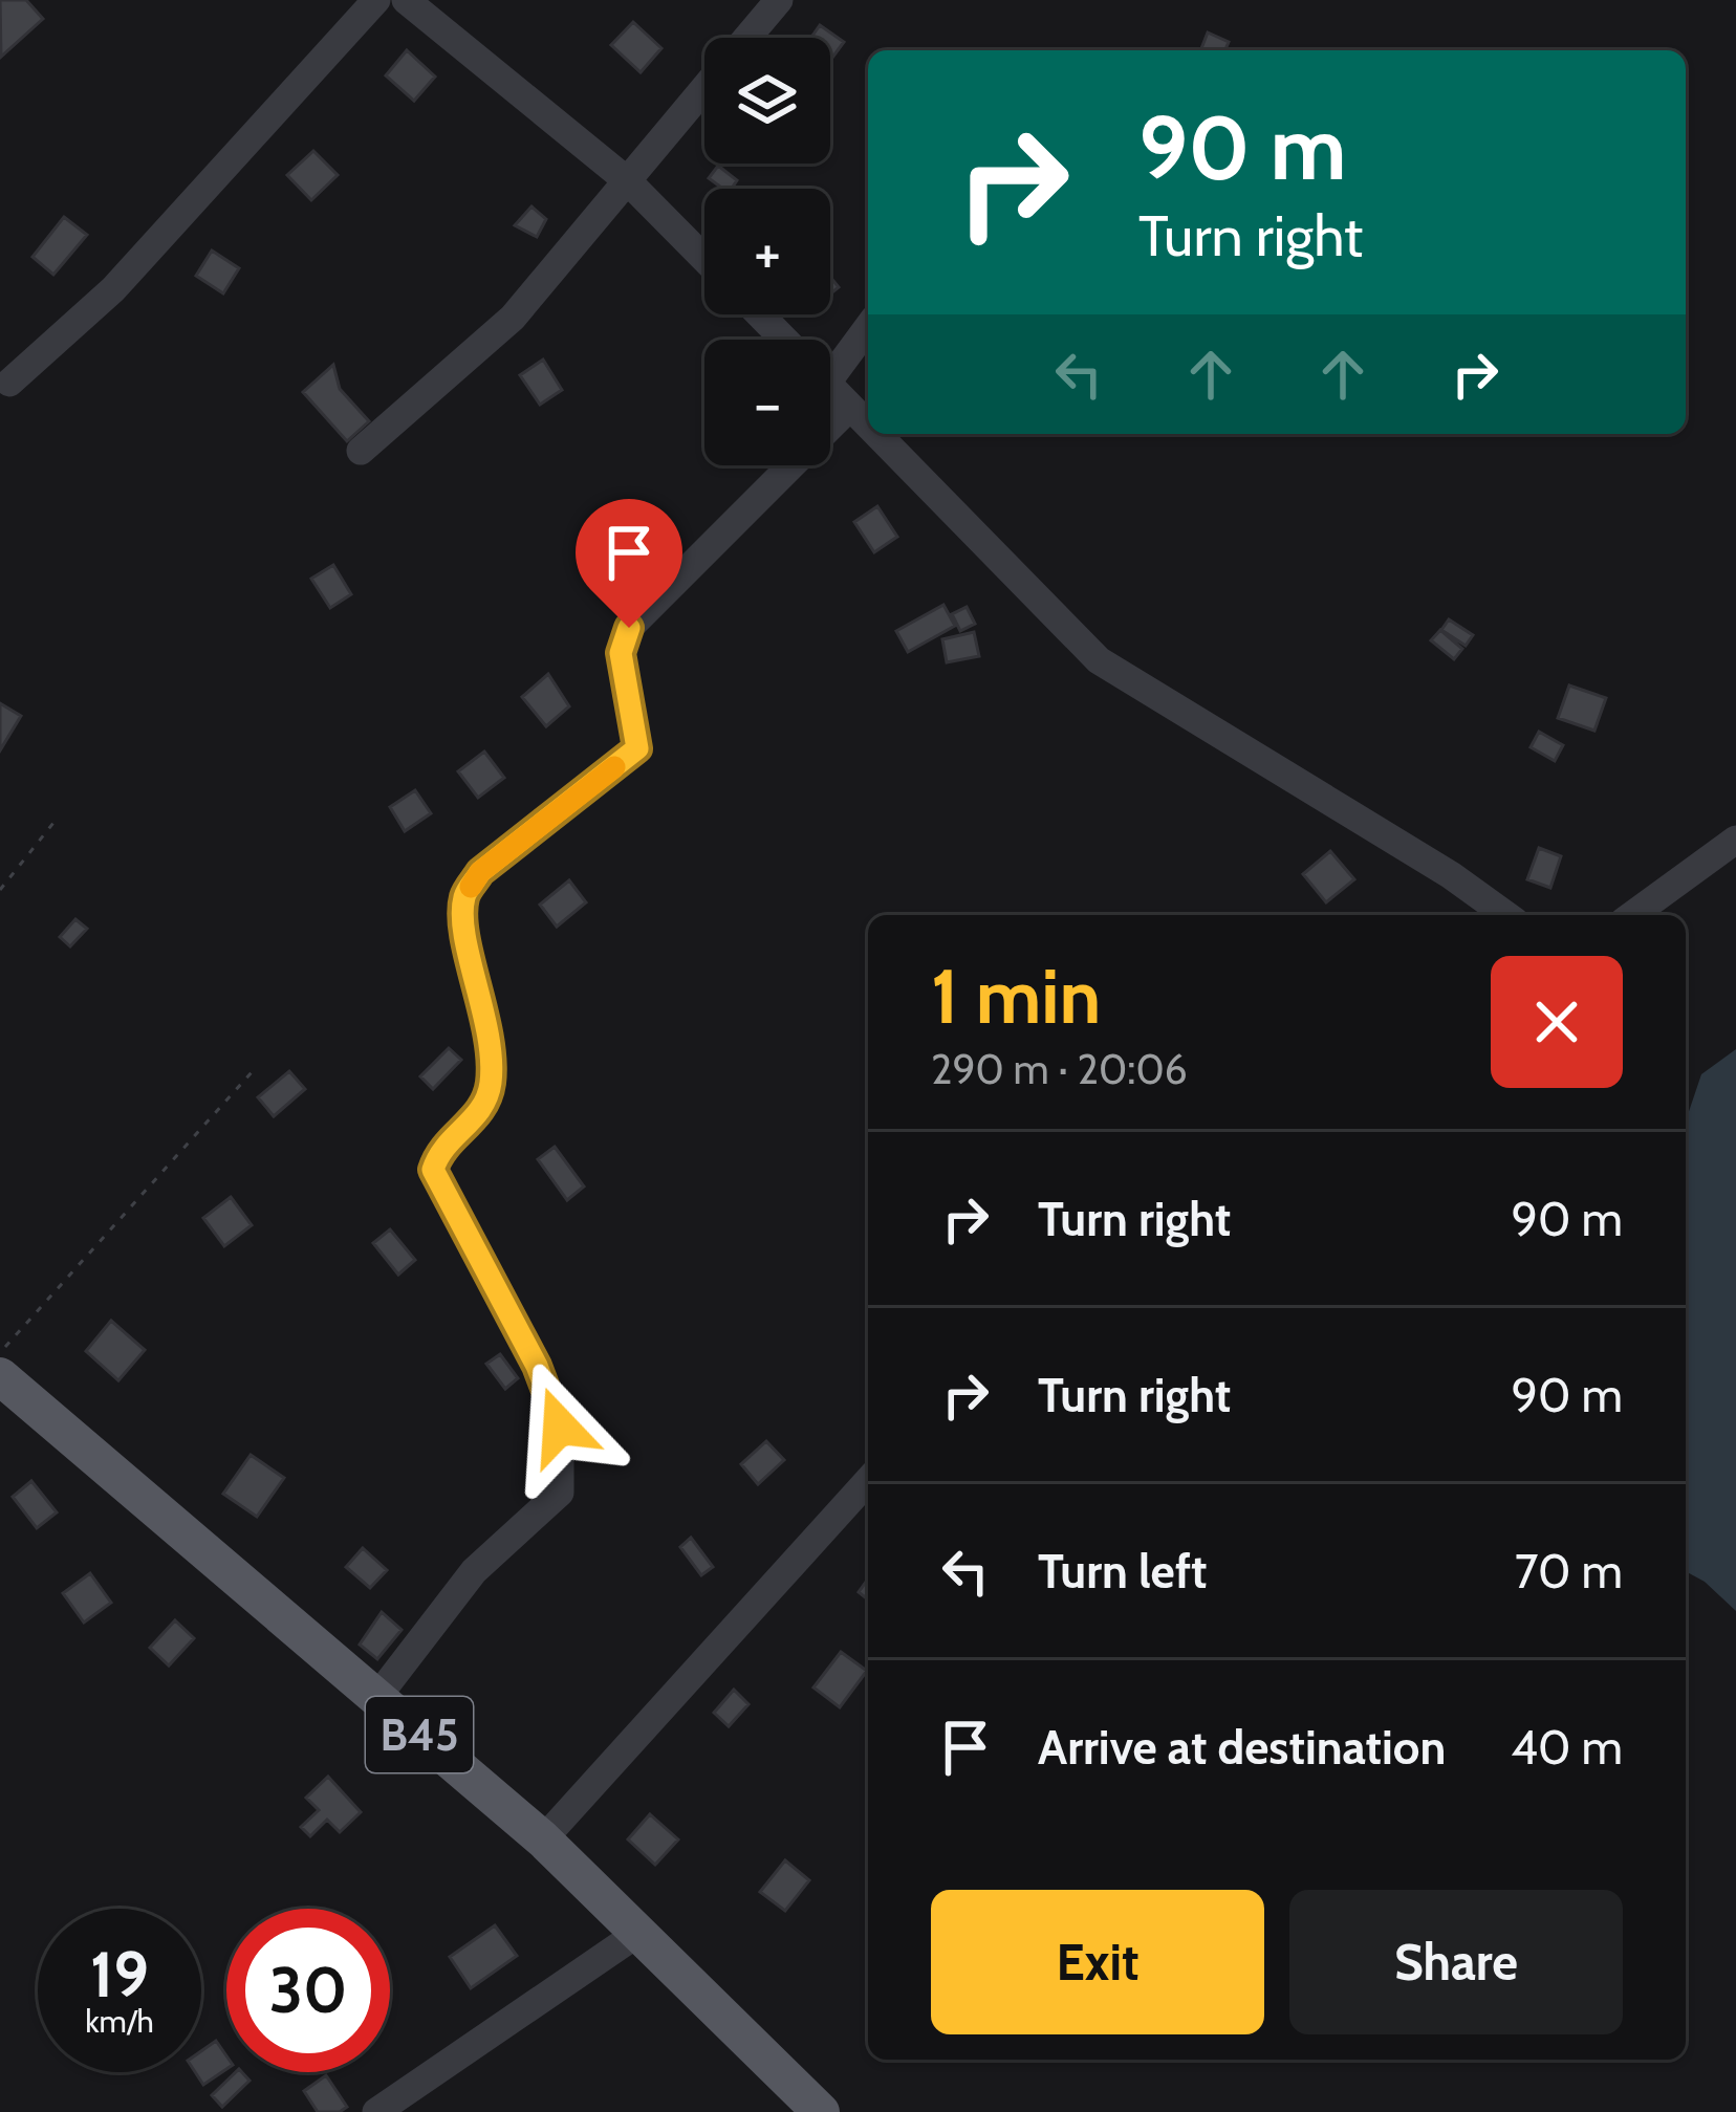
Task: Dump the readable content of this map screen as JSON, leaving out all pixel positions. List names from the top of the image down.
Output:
{
  "streets": {
    "main road": ["B45"]
  },
  "page": {
    "map_buttons": ["+", "−"],
    "turn": ["90 m", "Turn right"],
    "heading": ["1 min", "290 m · 20:06"],
    "list": [
      {
        "name": "Turn right",
        "value": "90 m"
      },
      {
        "name": "Turn right",
        "value": "90 m"
      },
      {
        "name": "Turn left",
        "value": "70 m"
      },
      {
        "name": "Arrive at destination",
        "value": "40 m"
      }
    ],
    "buttons": ["Exit", "Share"],
    "speed": "19 km/h",
    "limit": "30"
  }
}
